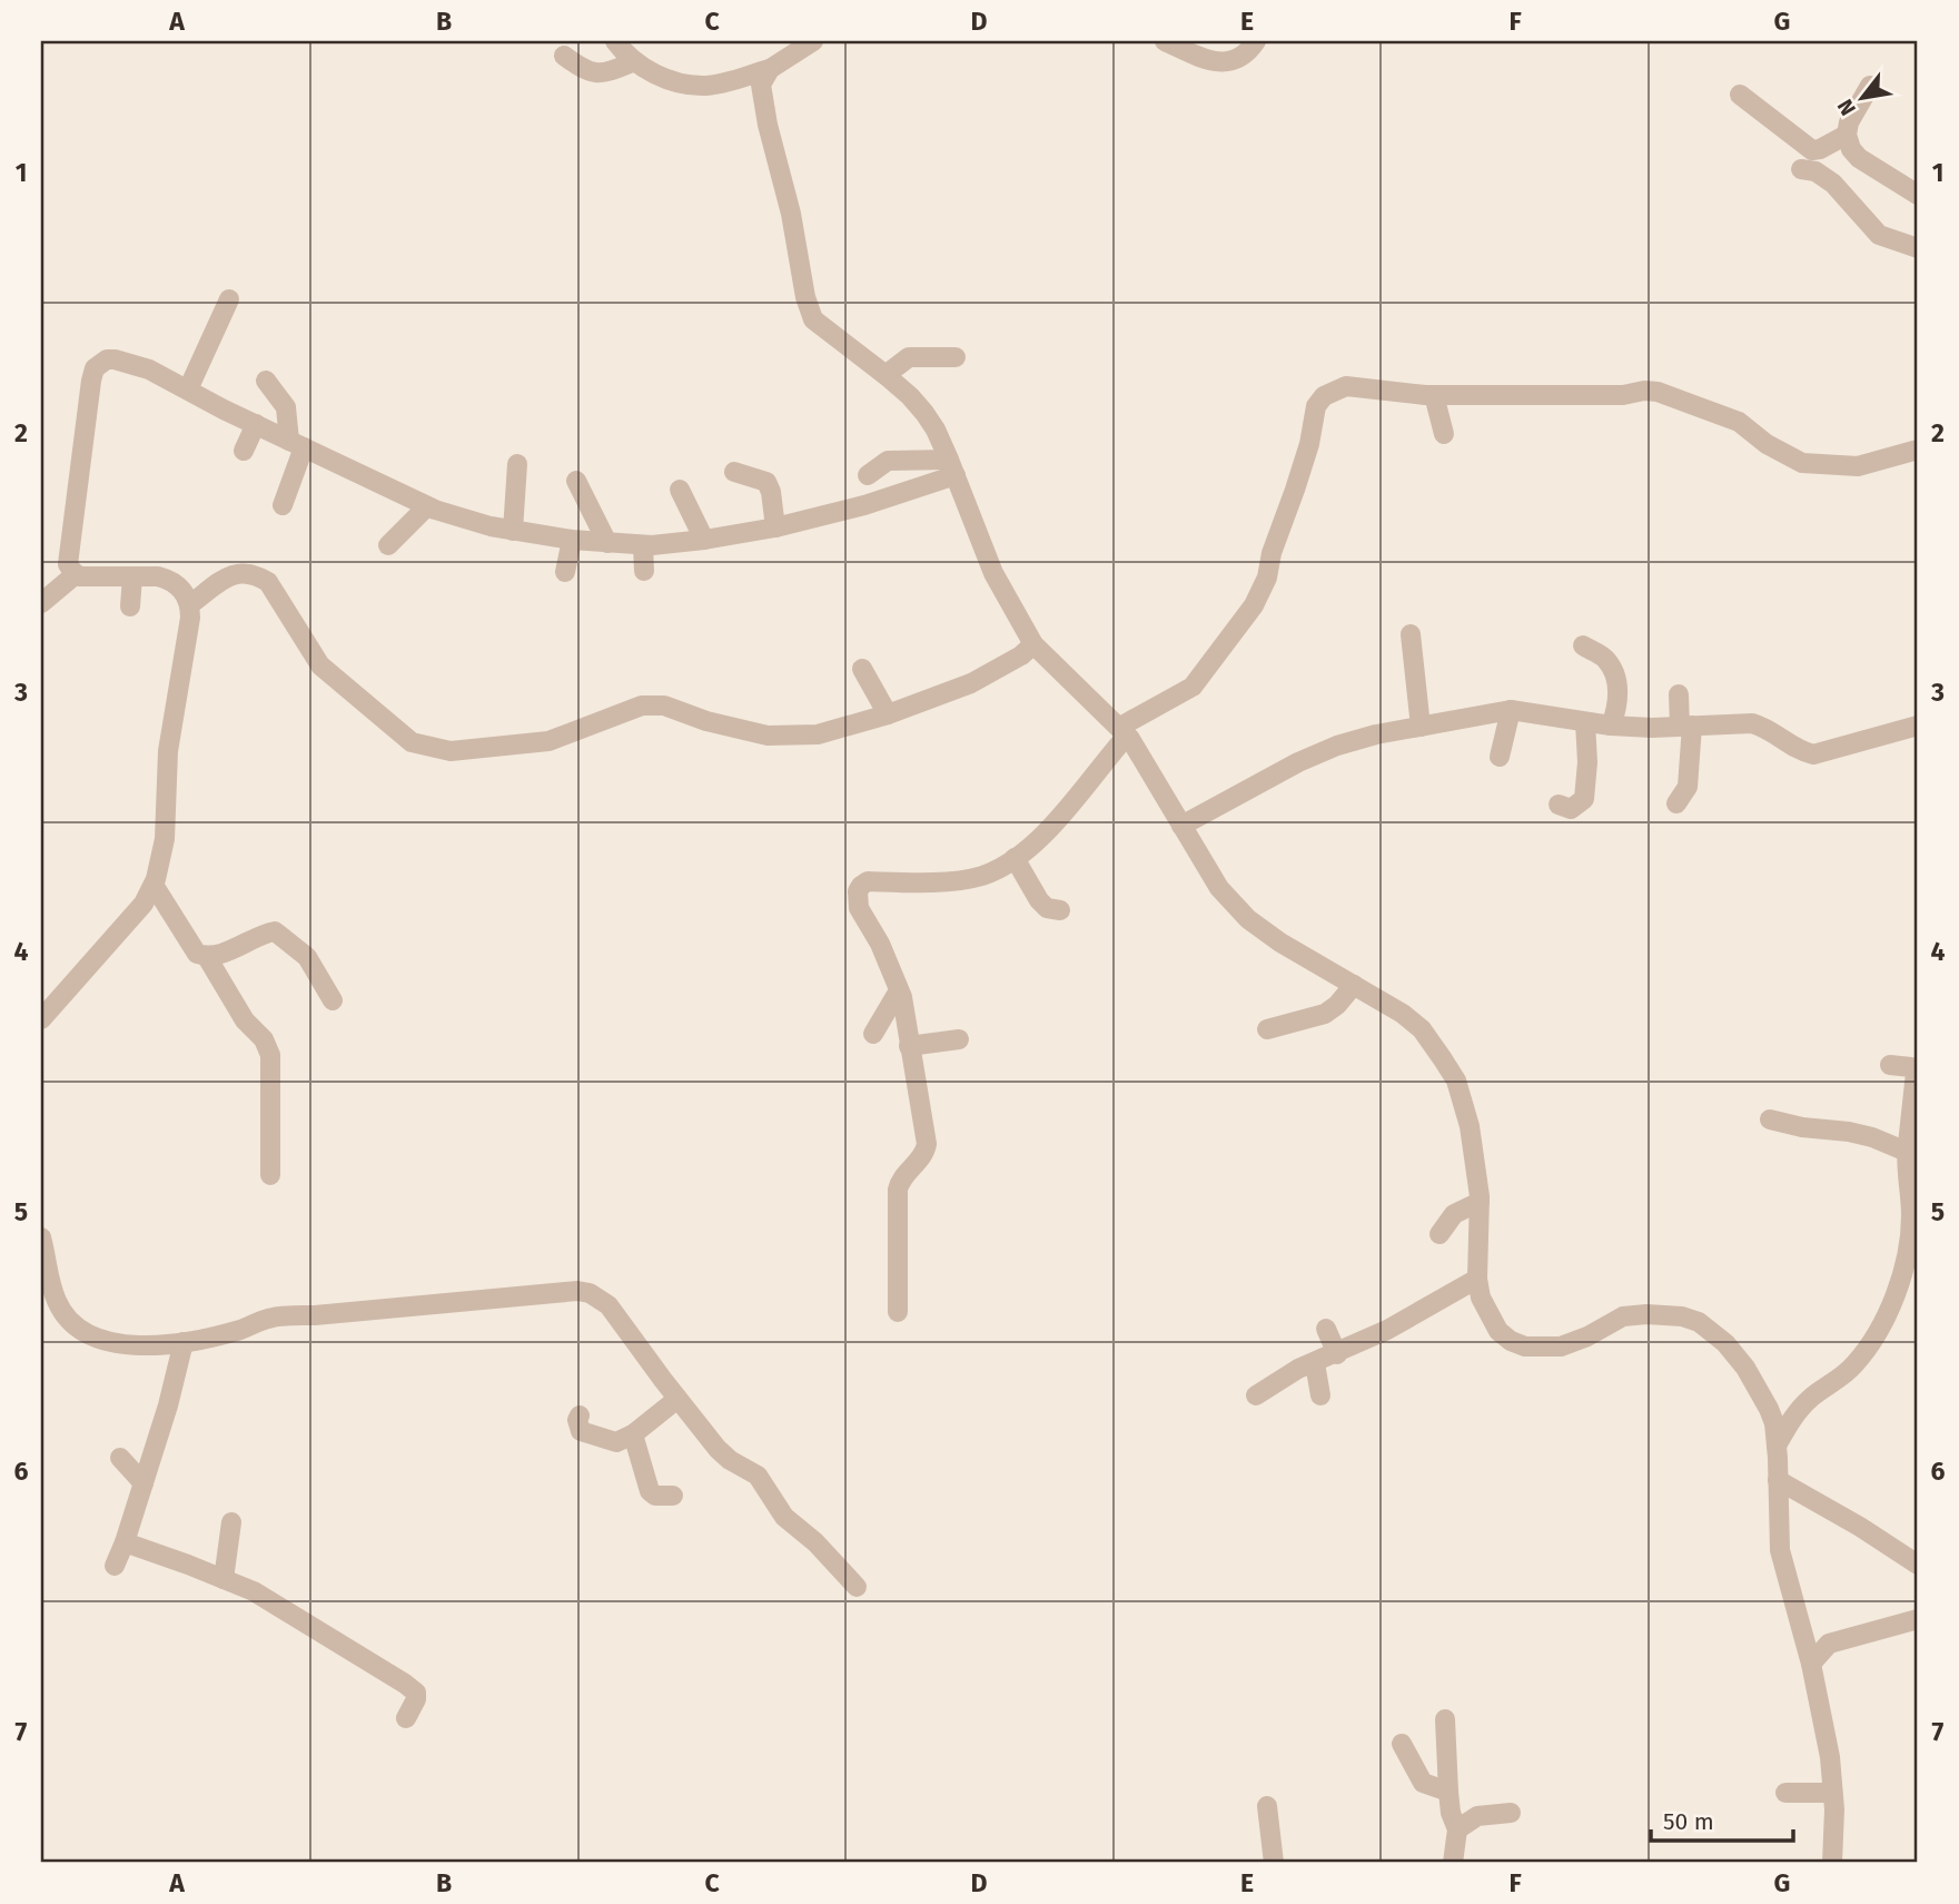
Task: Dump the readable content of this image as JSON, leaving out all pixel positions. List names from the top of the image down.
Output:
{
  "scale_bar": "50 m",
  "north": "bottom left",
  "grid": {
    "columns": [
      "A",
      "B",
      "C",
      "D",
      "E",
      "F",
      "G"
    ],
    "rows": [
      "1",
      "2",
      "3",
      "4",
      "5",
      "6",
      "7"
    ]
  }
}
